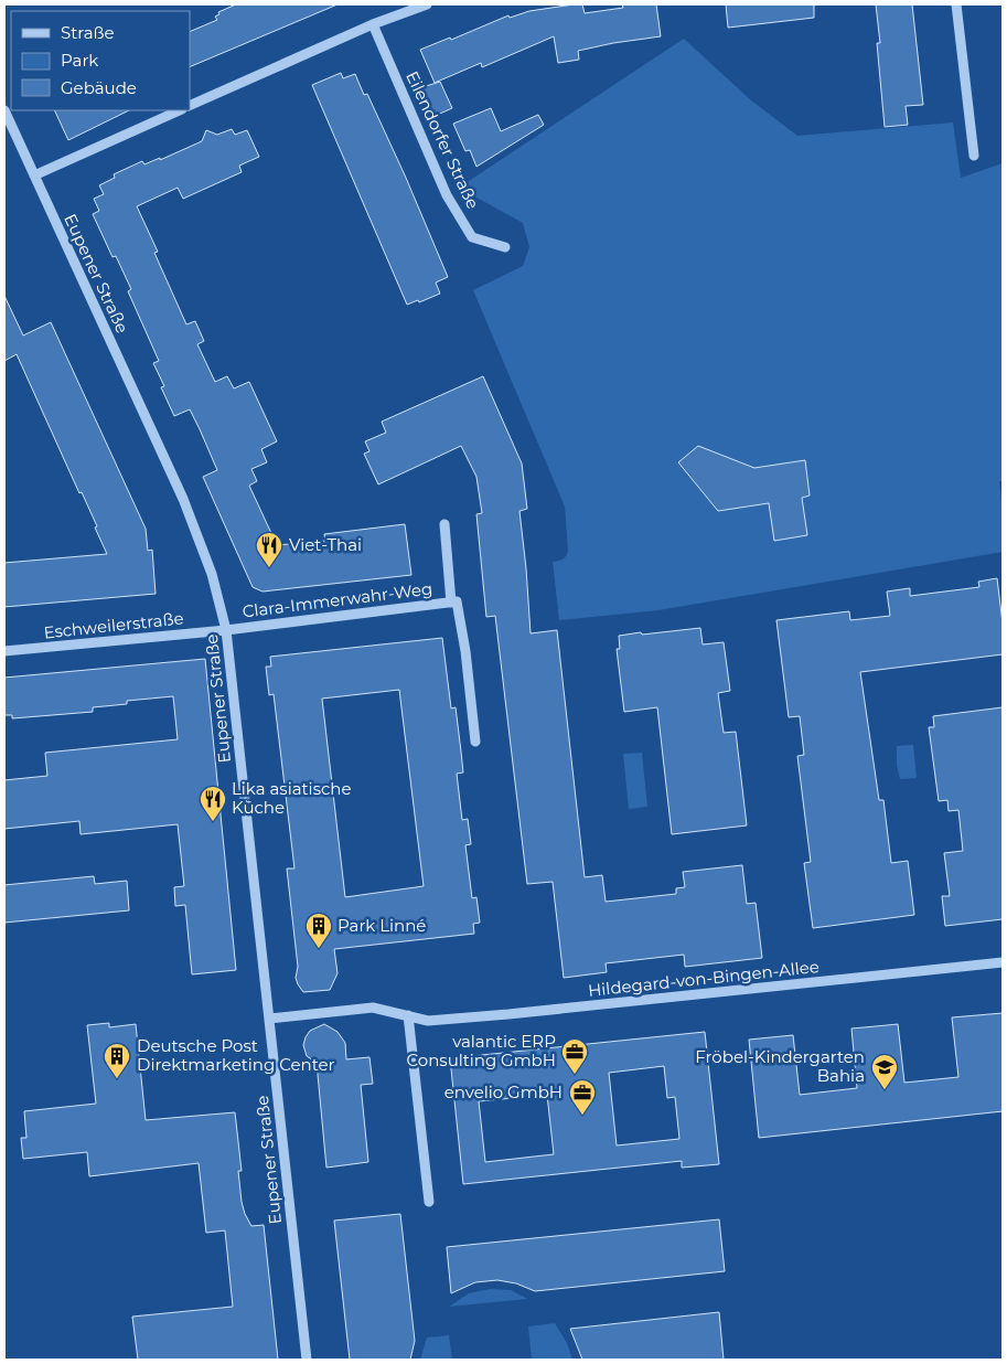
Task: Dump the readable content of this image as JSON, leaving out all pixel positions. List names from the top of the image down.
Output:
{
  "streets": {
    "street": [
      "Eilendorfer Straße",
      "Eupener Straße",
      "Clara-Immerwahr-Weg",
      "Eschweilerstraße",
      "Hildegard-von-Bingen-Allee"
    ]
  },
  "crossings": [
    ["Eupener Straße", "Clara-Immerwahr-Weg"],
    ["Eupener Straße", "Eschweilerstraße"],
    ["Eupener Straße", "Hildegard-von-Bingen-Allee"],
    ["Clara-Immerwahr-Weg", "Eschweilerstraße"]
  ],
  "places": {
    "restaurant": ["Viet-Thai", "Lika asiatische Küche"],
    "building": ["Park Linné", "Deutsche Post Direktmarketing Center"],
    "office": ["valantic ERP Consulting GmbH", "envelio GmbH"],
    "school or university": ["Fröbel-Kindergarten Bahia"]
  },
  "legend": ["Straße", "Park", "Gebäude"]
}
